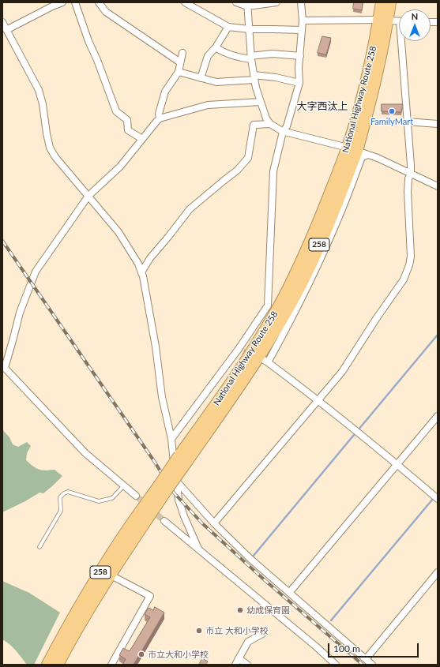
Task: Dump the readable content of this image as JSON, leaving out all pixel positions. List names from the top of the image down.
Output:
{
  "streets": {
    "highway": ["National Highway Route 258", "258"]
  },
  "districts": ["大字西汰上"],
  "places": [
    "FamilyMart",
    "幼成保育園",
    "市立 大和小学校",
    "市立大和小学校"
  ],
  "scale_bar": "100 m",
  "north": "top"
}
